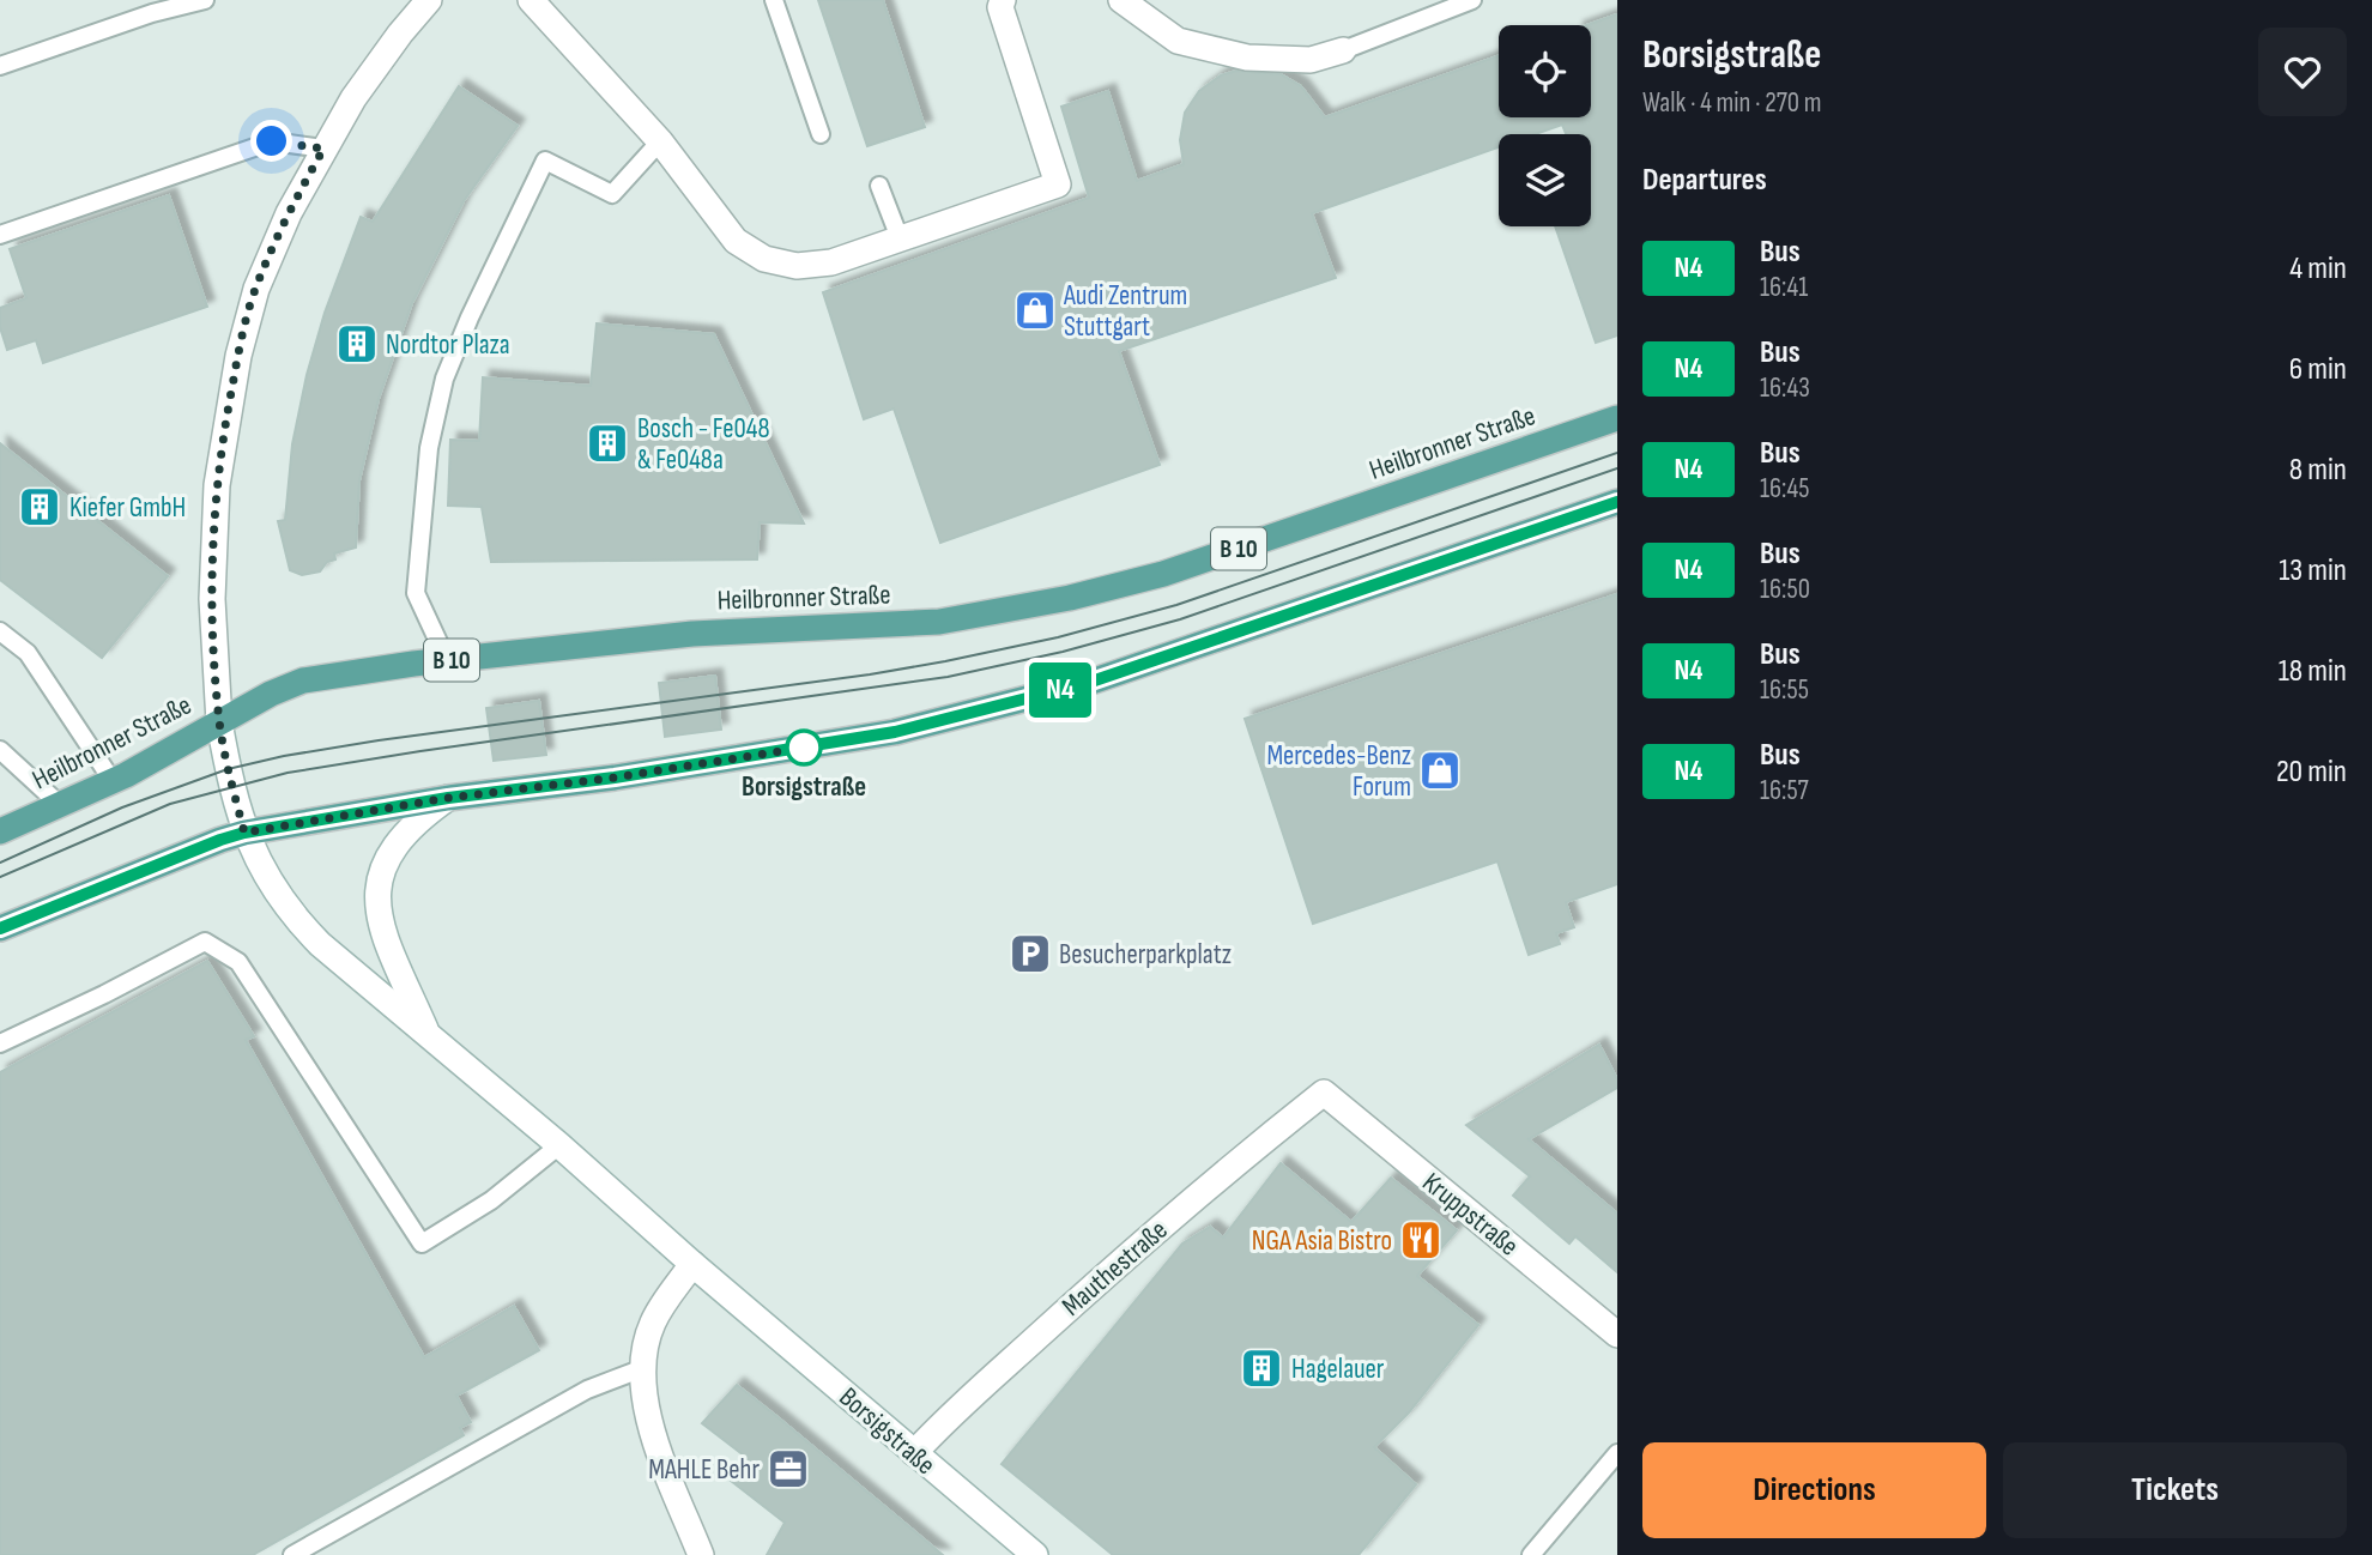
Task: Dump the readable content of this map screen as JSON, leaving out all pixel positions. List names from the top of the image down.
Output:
{
  "streets": {
    "main road": ["Heilbronner Straße", "B 10"],
    "street": ["Kruppstraße", "Mauthestraße", "Borsigstraße"]
  },
  "crossings": [
    ["Heilbronner Straße", "Borsigstraße"],
    ["Kruppstraße", "Mauthestraße"],
    ["Mauthestraße", "Borsigstraße"]
  ],
  "places": {
    "shop": ["Audi Zentrum Stuttgart", "Mercedes-Benz Forum"],
    "building": [
      "Nordtor Plaza",
      "Bosch - Fe048 & Fe048a",
      "Kiefer GmbH",
      "Hagelauer"
    ],
    "other": ["Borsigstraße"],
    "parking": ["Besucherparkplatz"],
    "restaurant": ["NGA Asia Bistro"],
    "office": ["MAHLE Behr"]
  },
  "lines": ["bus line N4"],
  "page": {
    "on_map": "N4",
    "heading": [
      ["Borsigstraße", "Walk · 4 min · 270 m"],
      "Departures"
    ],
    "list": [
      {
        "mark": "N4",
        "name": "Bus",
        "note": "16:41",
        "value": "4 min"
      },
      {
        "mark": "N4",
        "name": "Bus",
        "note": "16:43",
        "value": "6 min"
      },
      {
        "mark": "N4",
        "name": "Bus",
        "note": "16:45",
        "value": "8 min"
      },
      {
        "mark": "N4",
        "name": "Bus",
        "note": "16:50",
        "value": "13 min"
      },
      {
        "mark": "N4",
        "name": "Bus",
        "note": "16:55",
        "value": "18 min"
      },
      {
        "mark": "N4",
        "name": "Bus",
        "note": "16:57",
        "value": "20 min"
      }
    ],
    "buttons": ["Directions", "Tickets"]
  }
}
